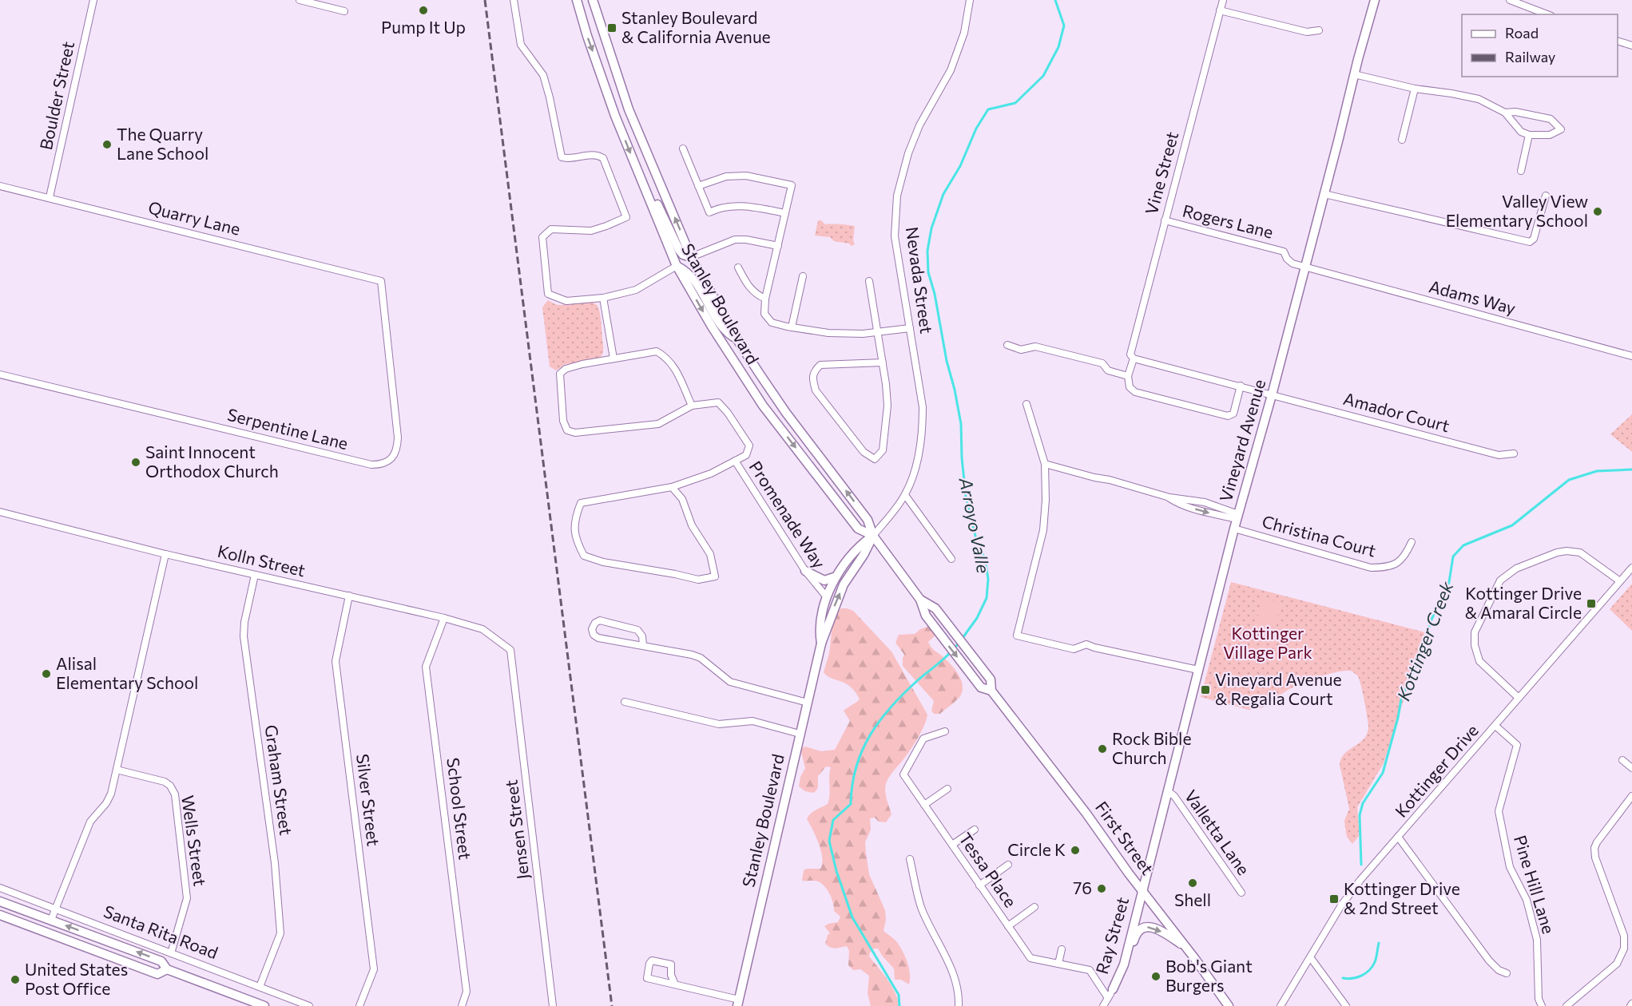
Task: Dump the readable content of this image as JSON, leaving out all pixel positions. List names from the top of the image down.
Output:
{
  "streets": {
    "main road": [
      "Stanley Boulevard",
      "Vineyard Avenue",
      "First Street",
      "Santa Rita Road",
      "Ray Street"
    ],
    "street": [
      "Boulder Street",
      "Vine Street",
      "Quarry Lane",
      "Rogers Lane",
      "Nevada Street",
      "Adams Way",
      "Amador Court",
      "Serpentine Lane",
      "Promenade Way",
      "Christina Court",
      "Kolln Street",
      "Kottinger Drive",
      "Graham Street",
      "Silver Street",
      "School Street",
      "Jensen Street",
      "Valletta Lane",
      "Wells Street",
      "Tessa Place",
      "Pine Hill Lane"
    ]
  },
  "crossings": [
    ["Boulder Street", "Quarry Lane"],
    ["Vine Street", "Rogers Lane"],
    ["Vine Street", "Amador Court"],
    ["Quarry Lane", "Serpentine Lane"],
    ["Rogers Lane", "Adams Way"],
    ["Rogers Lane", "Vineyard Avenue"],
    ["Nevada Street", "Stanley Boulevard"],
    ["Adams Way", "Vineyard Avenue"],
    ["Stanley Boulevard", "Promenade Way"],
    ["Amador Court", "Vineyard Avenue"],
    ["Vineyard Avenue", "Christina Court"],
    ["Vineyard Avenue", "Valletta Lane"],
    ["Vineyard Avenue", "First Street"],
    ["Vineyard Avenue", "Ray Street"],
    ["Kolln Street", "Graham Street"],
    ["Kolln Street", "Silver Street"],
    ["Kolln Street", "School Street"],
    ["Kolln Street", "Jensen Street"],
    ["Kottinger Drive", "Pine Hill Lane"],
    ["Graham Street", "Santa Rita Road"],
    ["First Street", "Ray Street"],
    ["Wells Street", "Santa Rita Road"]
  ],
  "water": ["Arroyo Valle", "Kottinger Creek"],
  "parks": ["Kottinger Village Park"],
  "places": {
    "other": [
      "Pump It Up",
      "The Quarry Lane School",
      "Valley View Elementary School",
      "Saint Innocent Orthodox Church",
      "Alisal Elementary School",
      "Rock Bible Church",
      "Circle K",
      "Shell",
      "76",
      "Bob's Giant Burgers",
      "United States Post Office"
    ],
    "transit": [
      "Stanley Boulevard & California Avenue",
      "Kottinger Drive & Amaral Circle",
      "Vineyard Avenue & Regalia Court",
      "Kottinger Drive & 2nd Street"
    ]
  },
  "legend": ["Road", "Railway"]
}
